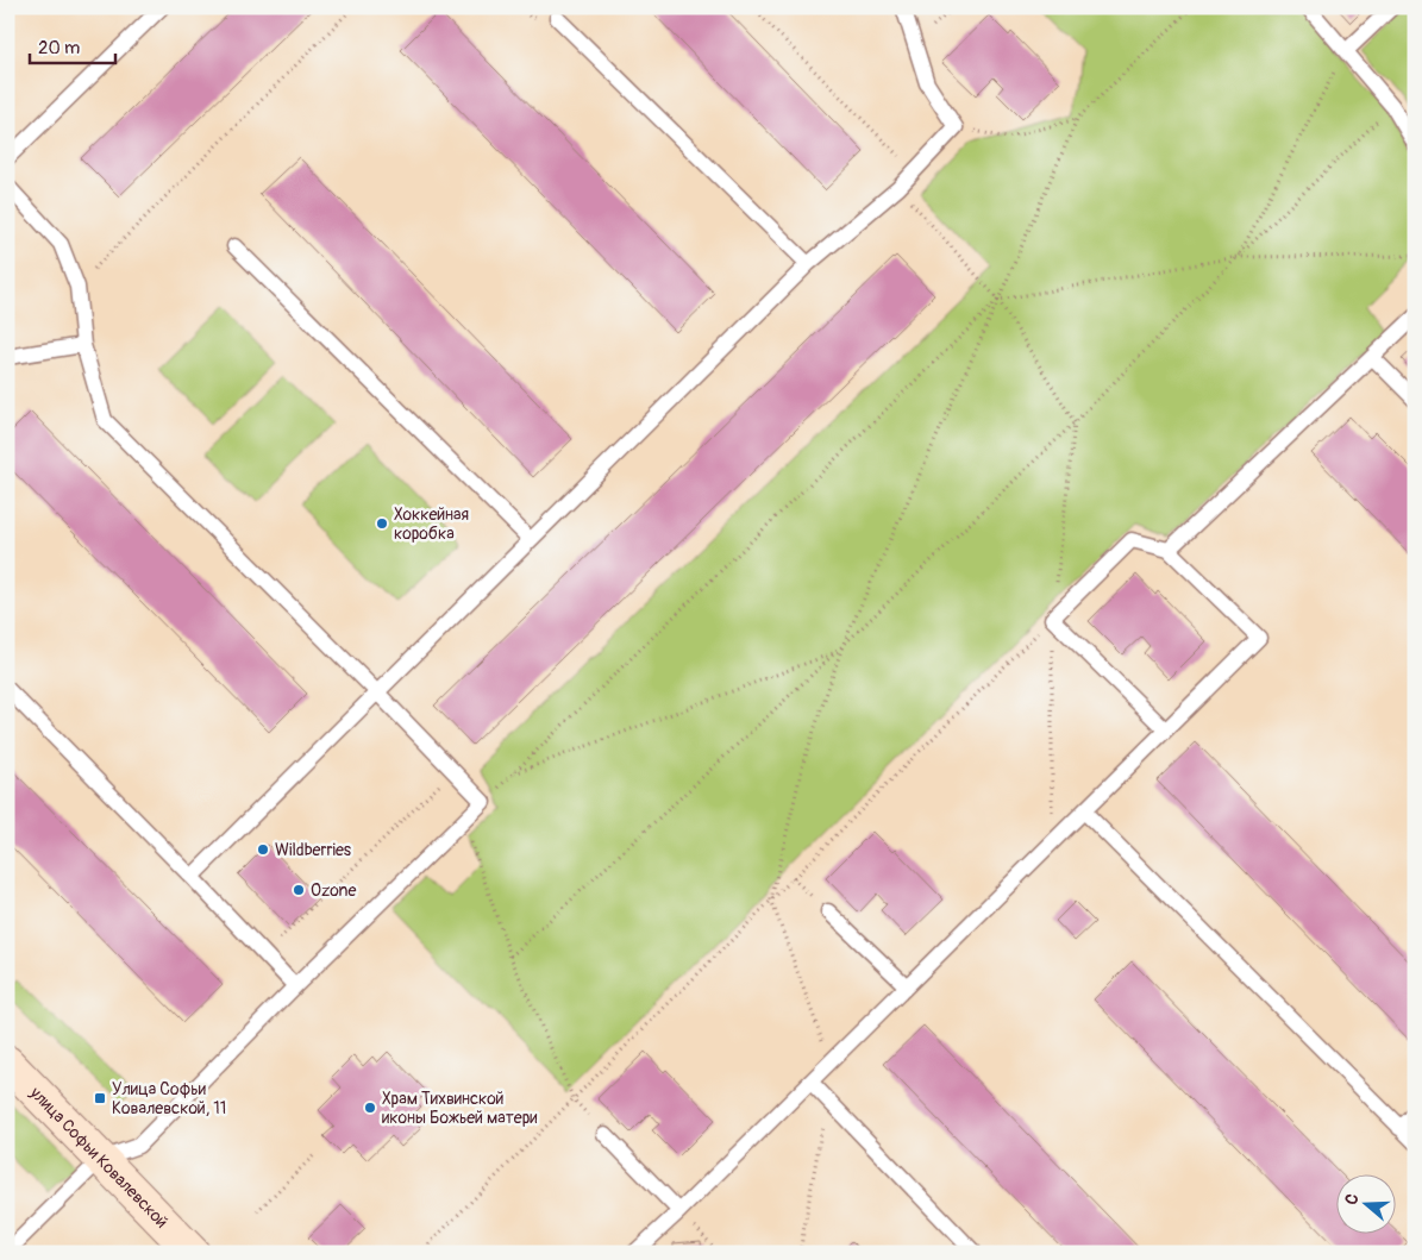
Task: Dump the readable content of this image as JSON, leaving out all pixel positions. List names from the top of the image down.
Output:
{
  "streets": {
    "street": ["улица Софьи Ковалевской"]
  },
  "places": {
    "other": [
      "Хоккейная коробка",
      "Wildberries",
      "Ozone",
      "Храм Тихвинской иконы Божьей матери"
    ],
    "transit": ["Улица Софьи Ковалевской, 11"]
  },
  "scale_bar": "20 m",
  "north": "left"
}
